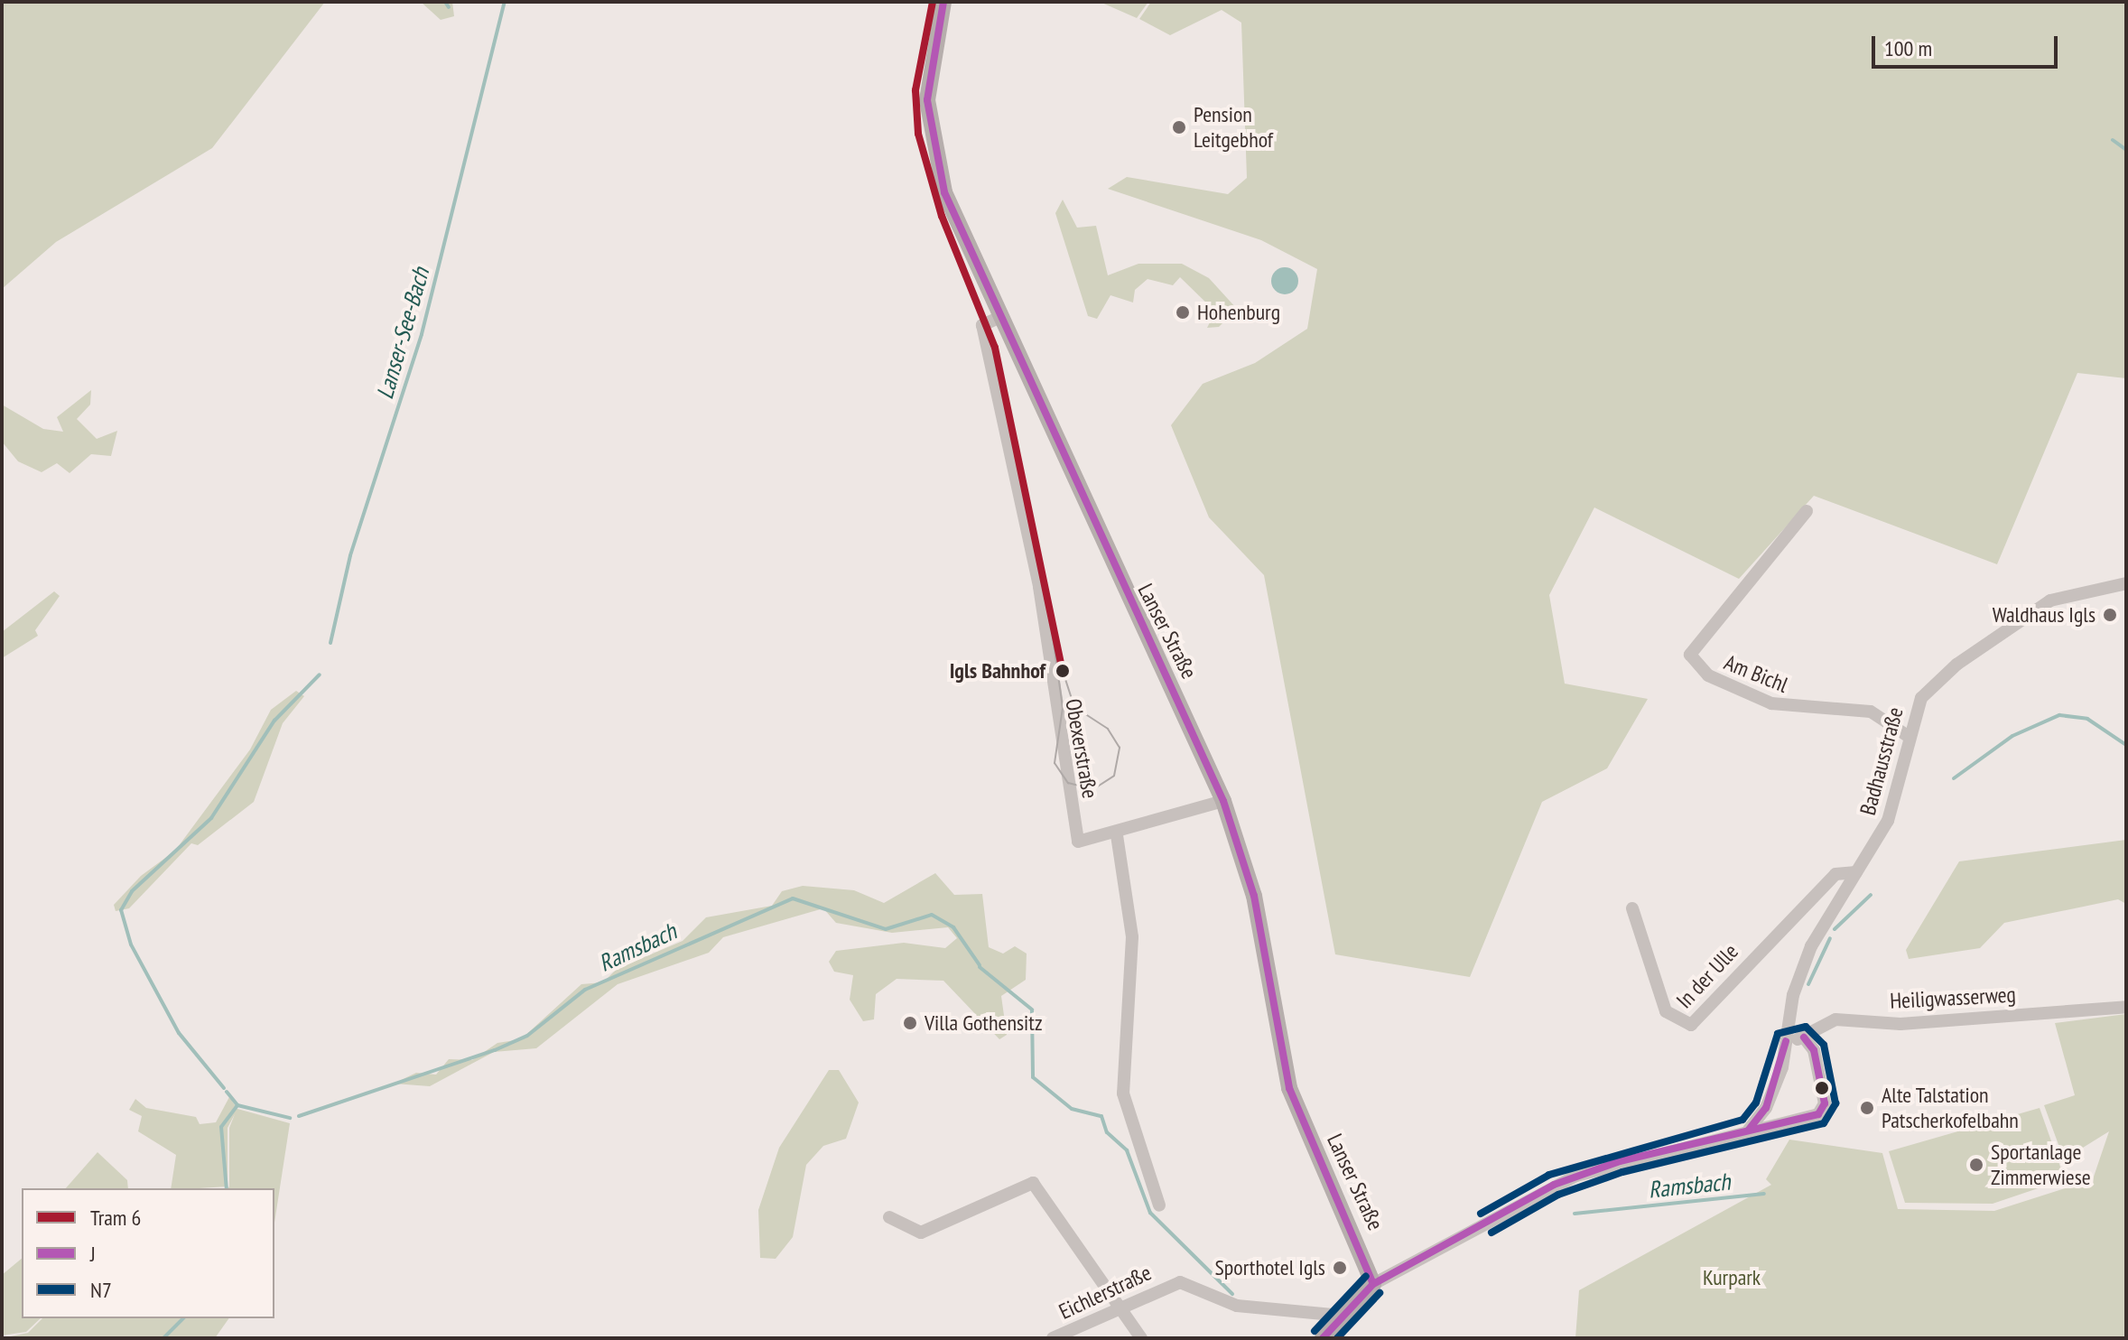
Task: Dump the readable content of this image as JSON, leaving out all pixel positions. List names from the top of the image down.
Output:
{
  "streets": {
    "main road": ["Lanser Straße"],
    "street": [
      "Am Bichl",
      "Obexerstraße",
      "Badhausstraße",
      "In der Ulle",
      "Heiligwasserweg",
      "Eichlerstraße"
    ]
  },
  "crossings": [
    ["Lanser Straße", "Obexerstraße"],
    ["Am Bichl", "Badhausstraße"],
    ["Badhausstraße", "In der Ulle"],
    ["Badhausstraße", "Heiligwasserweg"]
  ],
  "water": ["Lanser-See-Bach", "Ramsbach"],
  "parks": ["Kurpark"],
  "places": [
    "Pension Leitgebhof",
    "Hohenburg",
    "Waldhaus Igls",
    "Igls Bahnhof",
    "Villa Gothensitz",
    "Alte Talstation Patscherkofelbahn",
    "Sportanlage Zimmerwiese",
    "Sporthotel Igls"
  ],
  "lines": ["tram line 6", "transit line J", "transit line N7"],
  "legend": ["Tram 6", "J", "N7"],
  "scale_bar": "100 m"
}
